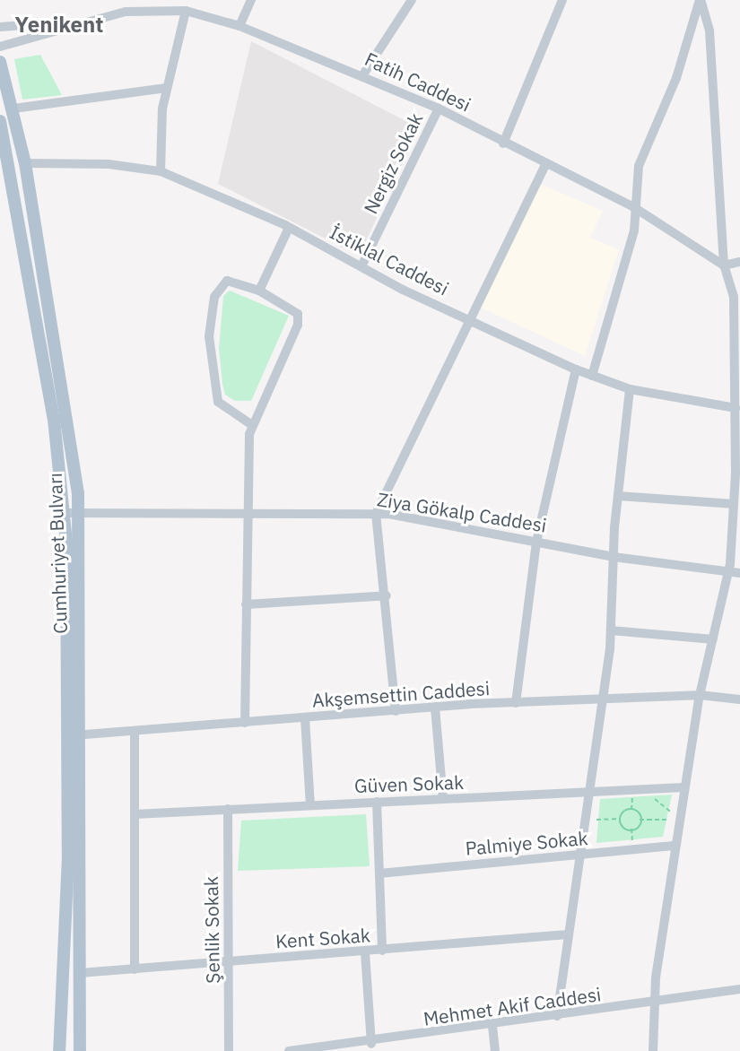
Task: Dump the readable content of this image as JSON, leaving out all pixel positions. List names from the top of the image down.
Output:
{
  "streets": {
    "main road": ["Cumhuriyet Bulvarı"],
    "street": [
      "Fatih Caddesi",
      "Nergiz Sokak",
      "İstiklal Caddesi",
      "Ziya Gökalp Caddesi",
      "Akşemsettin Caddesi",
      "Güven Sokak",
      "Palmiye Sokak",
      "Şenlik Sokak",
      "Kent Sokak",
      "Mehmet Akif Caddesi"
    ]
  },
  "crossings": [
    ["Fatih Caddesi", "Nergiz Sokak"],
    ["Nergiz Sokak", "İstiklal Caddesi"],
    ["İstiklal Caddesi", "Cumhuriyet Bulvarı"],
    ["Ziya Gökalp Caddesi", "Cumhuriyet Bulvarı"],
    ["Cumhuriyet Bulvarı", "Akşemsettin Caddesi"],
    ["Cumhuriyet Bulvarı", "Kent Sokak"],
    ["Güven Sokak", "Şenlik Sokak"],
    ["Şenlik Sokak", "Kent Sokak"]
  ],
  "districts": ["Yenikent"]
}
